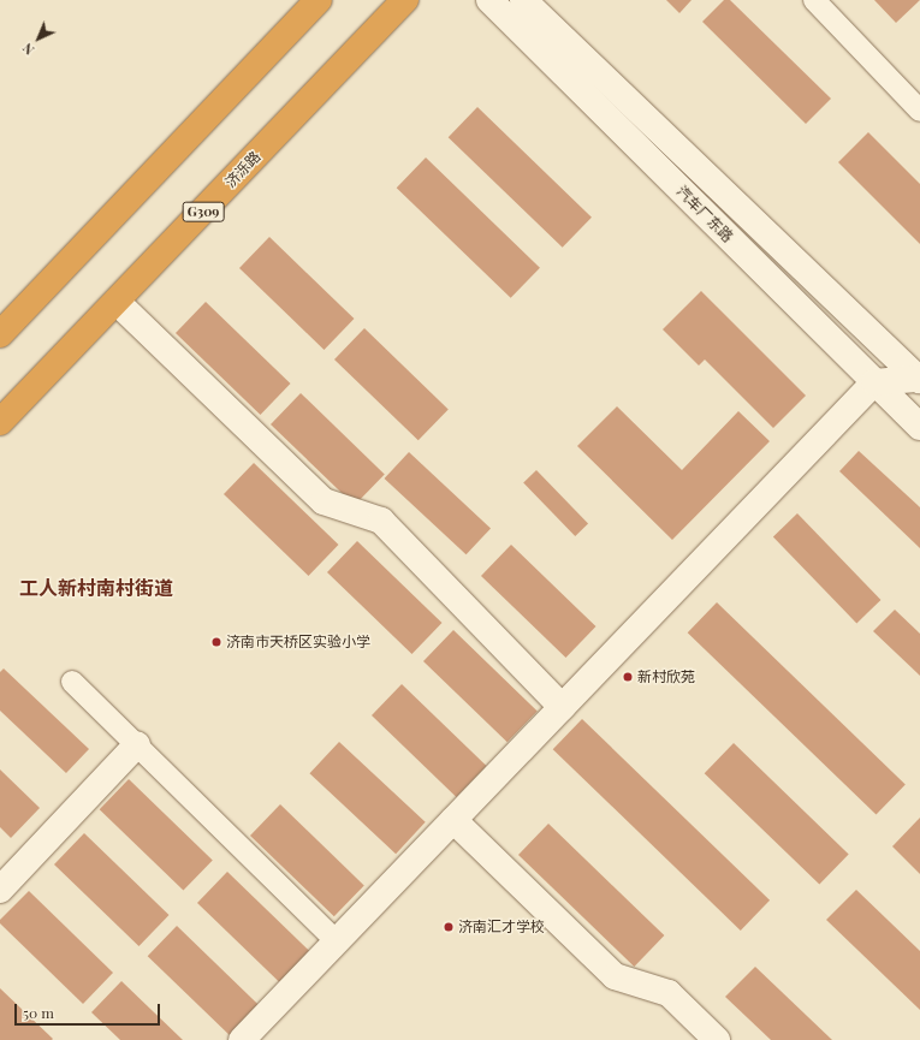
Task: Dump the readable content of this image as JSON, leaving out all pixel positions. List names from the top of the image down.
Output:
{
  "streets": {
    "highway": ["济泺路", "G309"],
    "street": ["汽车厂东路"]
  },
  "districts": ["工人新村南村街道"],
  "places": ["济南市天桥区实验小学", "新村欣苑", "济南汇才学校"],
  "scale_bar": "50 m",
  "north": "bottom left"
}
